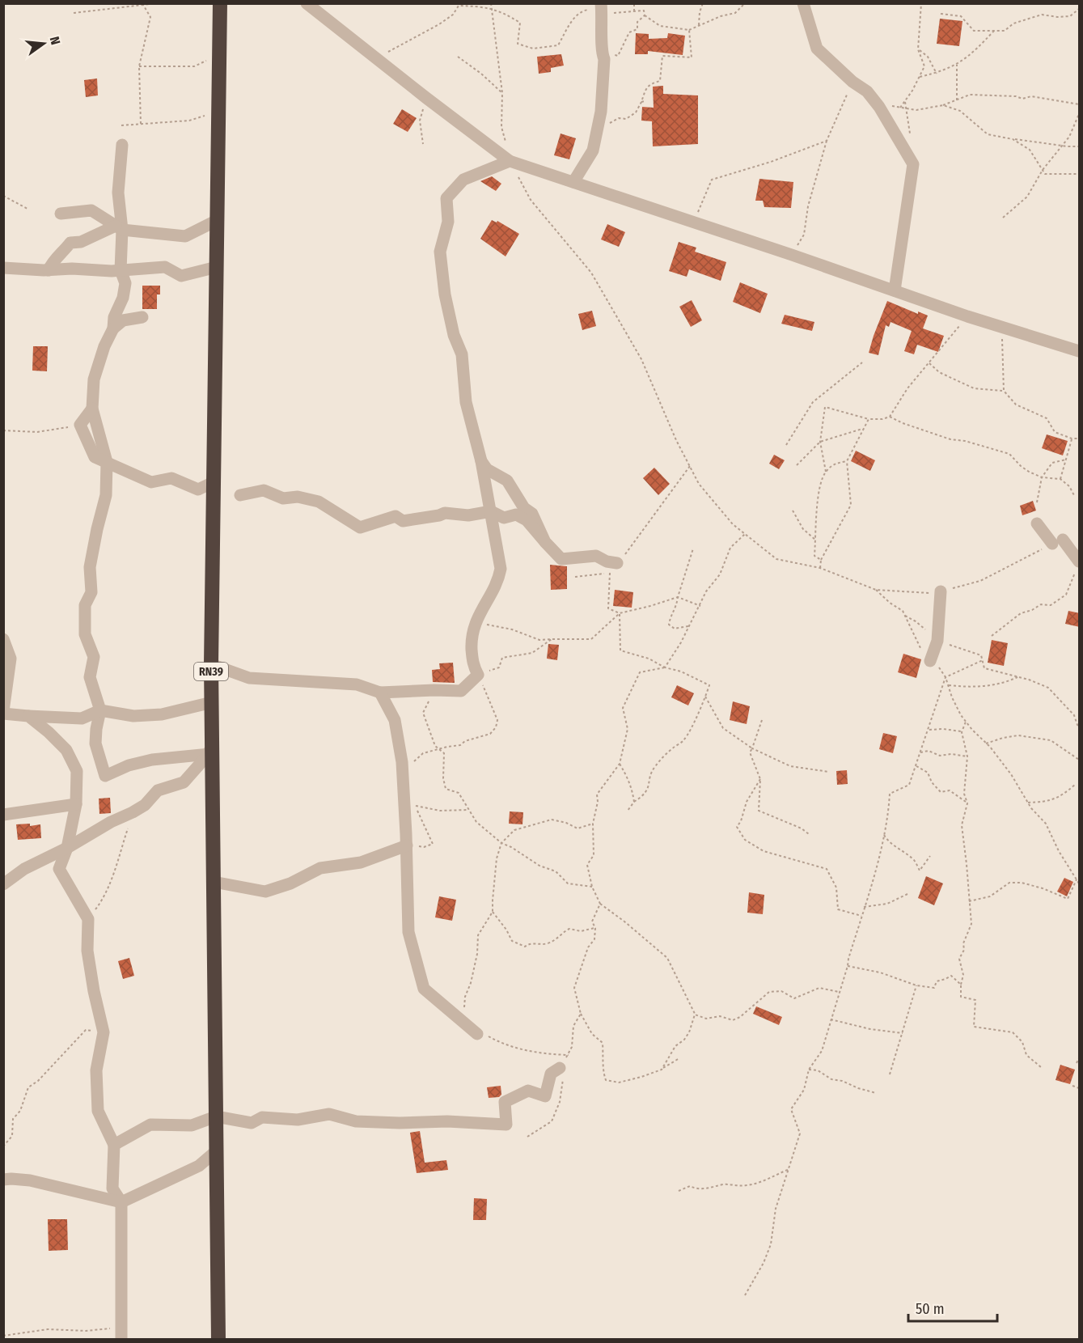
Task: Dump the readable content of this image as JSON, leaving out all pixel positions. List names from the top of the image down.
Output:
{
  "streets": {
    "highway": ["RN39"]
  },
  "scale_bar": "50 m",
  "north": "right"
}
